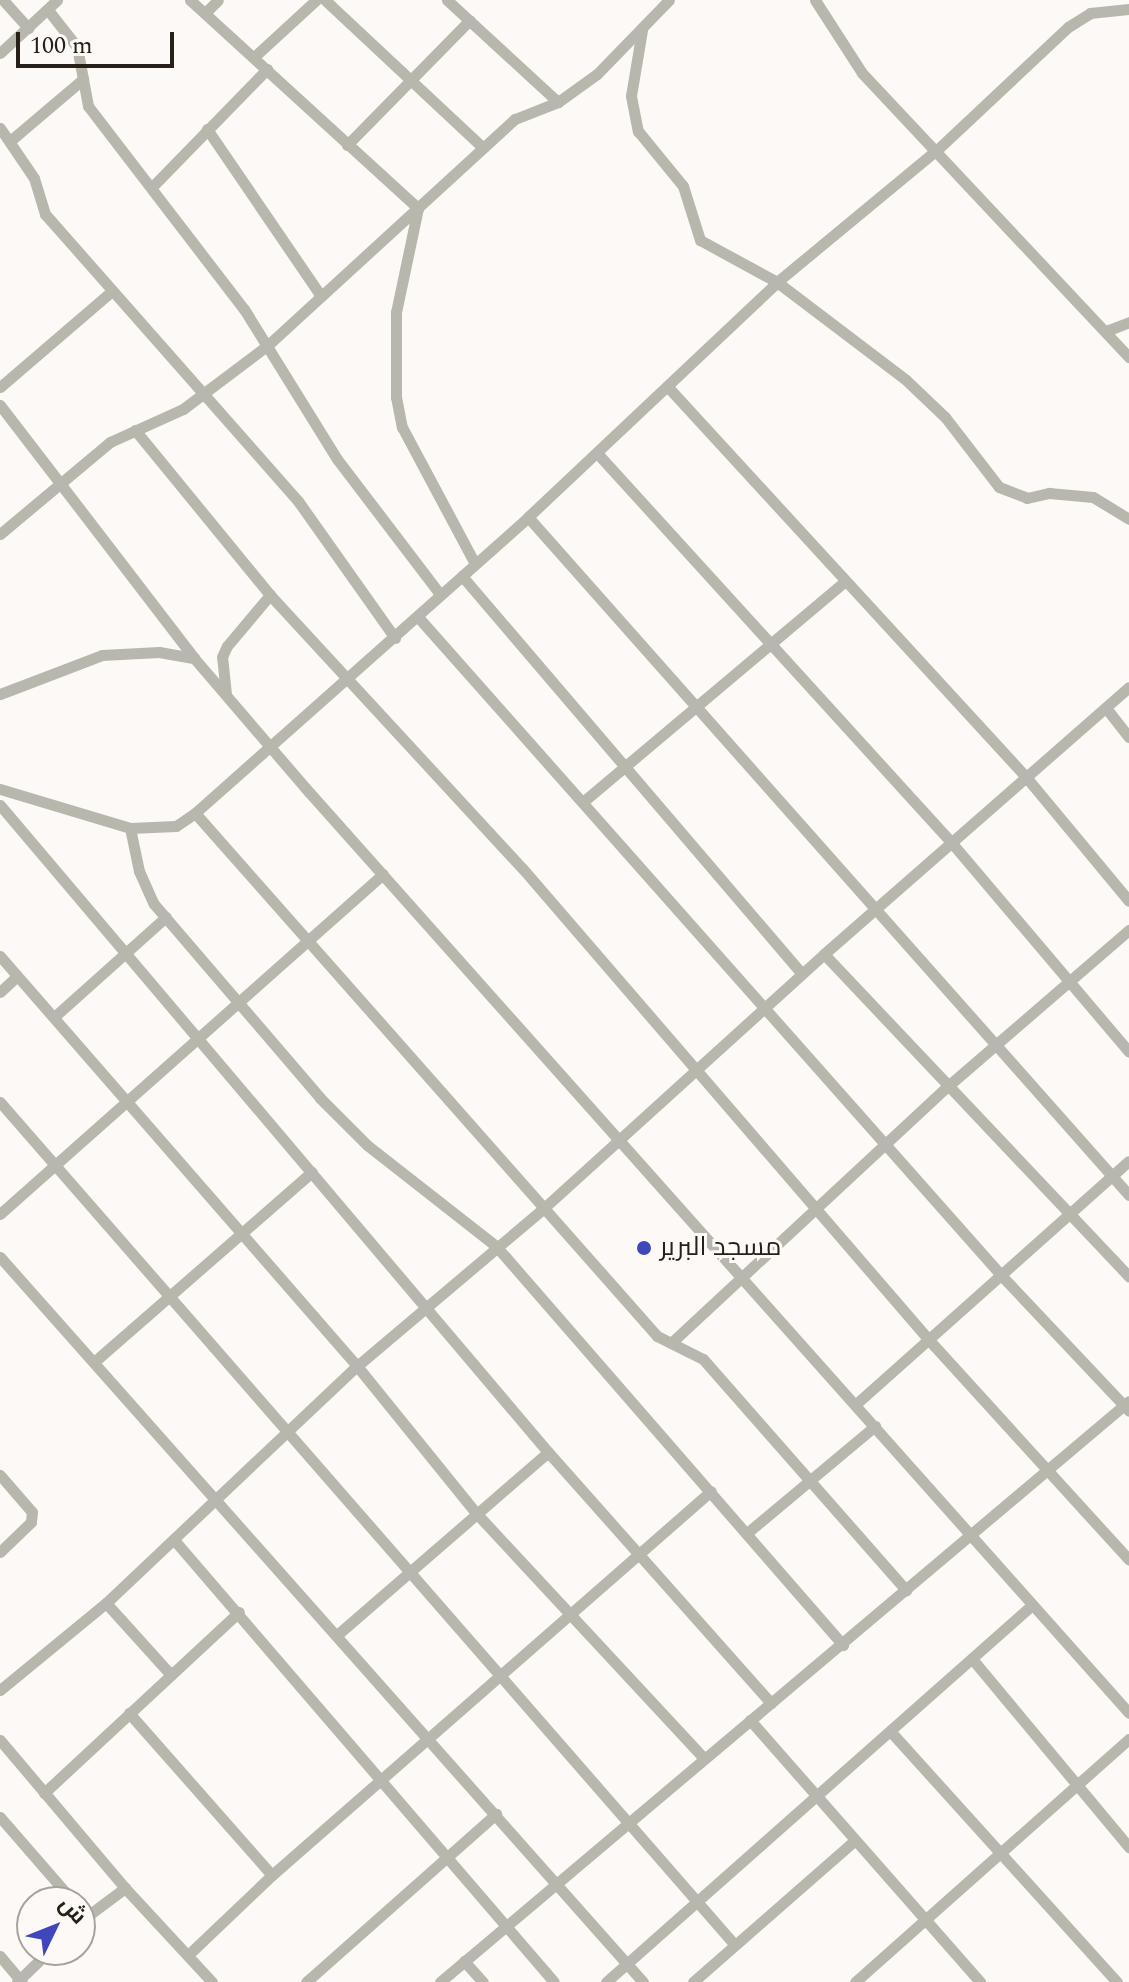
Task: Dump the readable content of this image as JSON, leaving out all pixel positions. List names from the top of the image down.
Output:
{
  "places": ["مسجد البرير"],
  "scale_bar": "100 m",
  "north": "top right"
}
